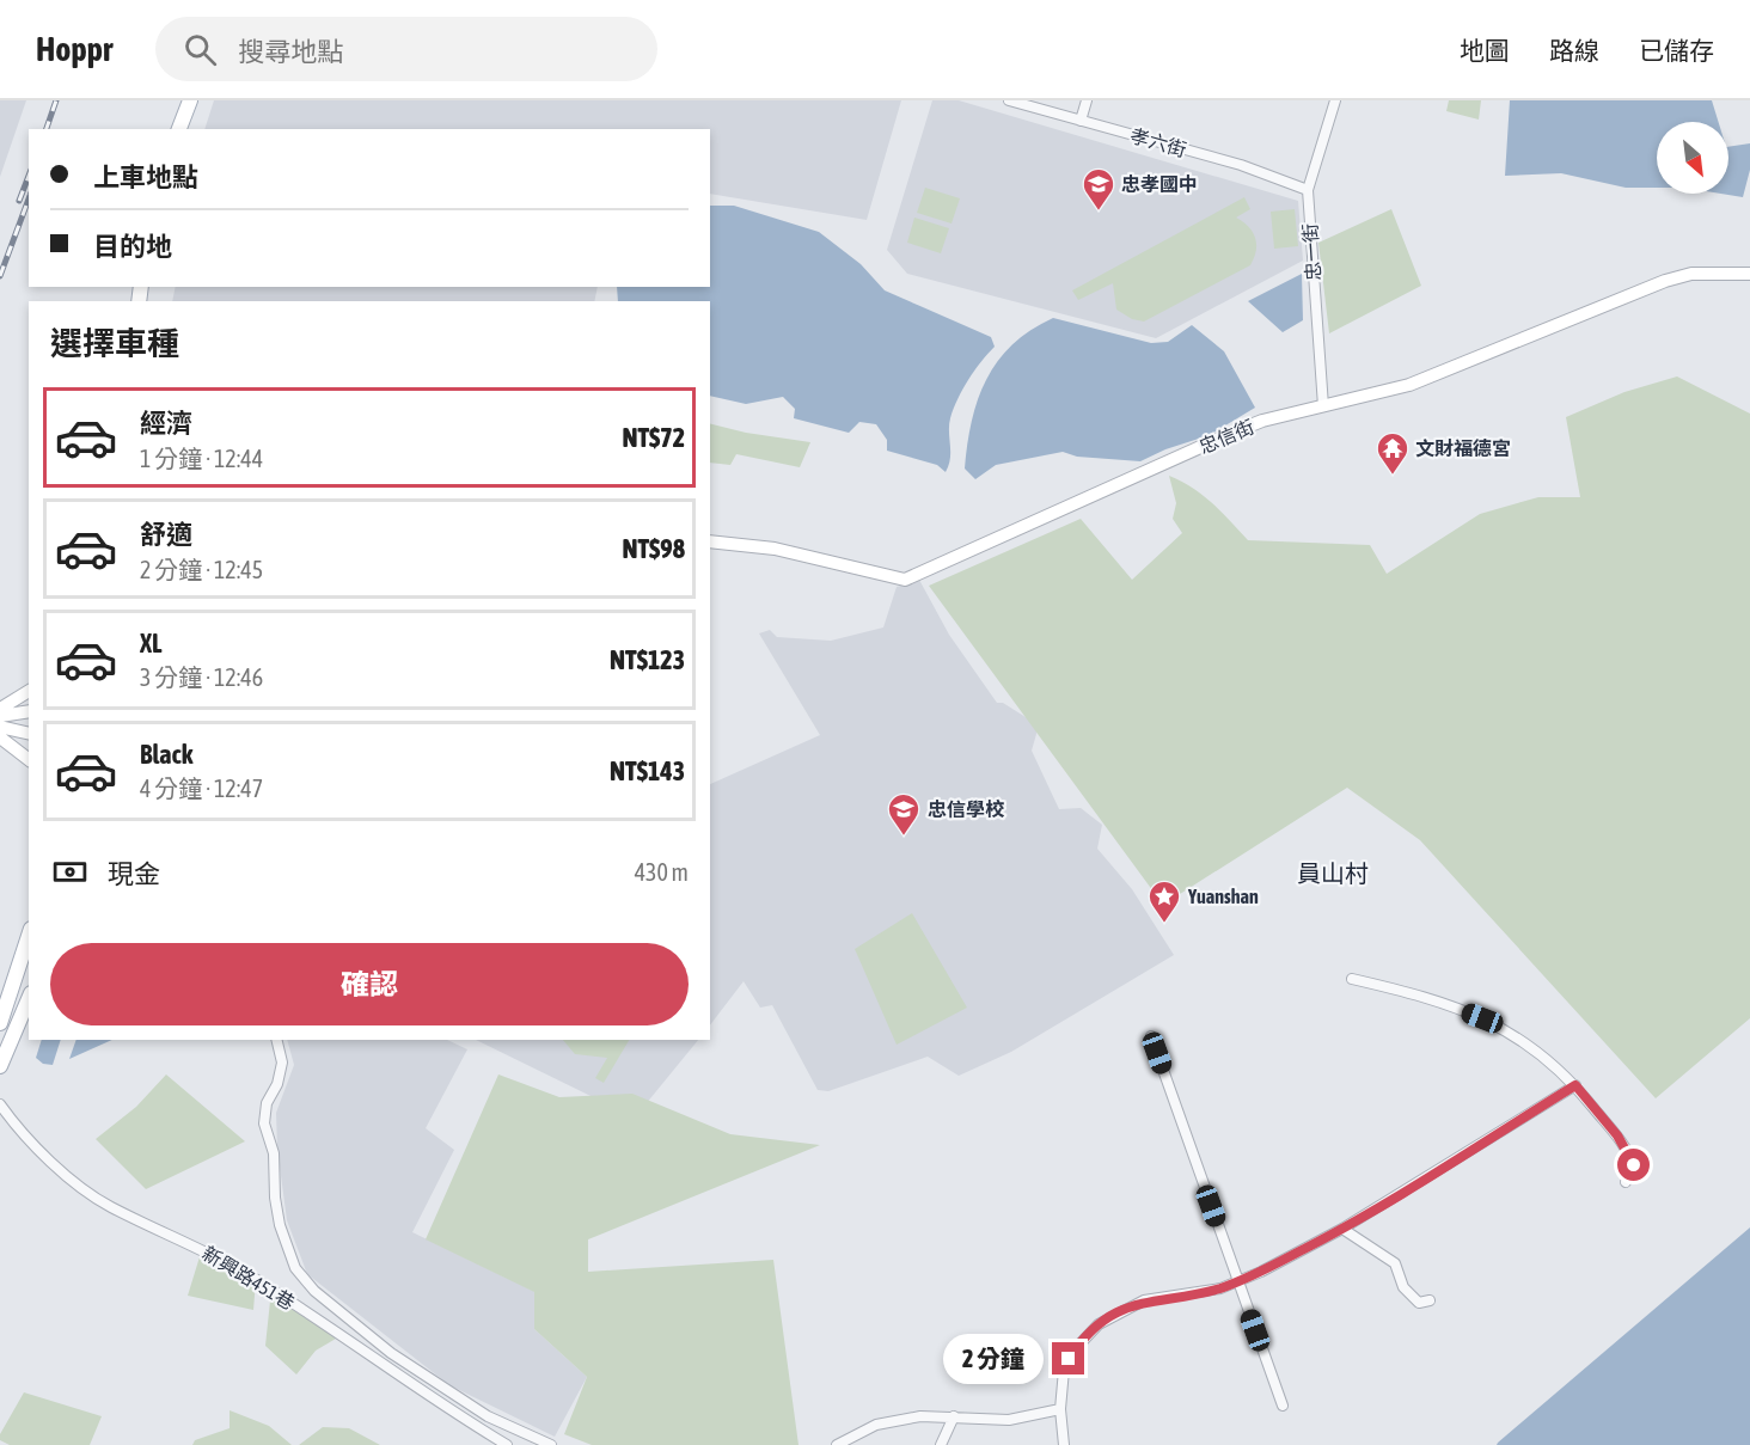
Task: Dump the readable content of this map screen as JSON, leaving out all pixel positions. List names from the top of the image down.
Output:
{
  "streets": {
    "street": [
      "孝六街",
      "忠一街",
      "忠信街",
      "新興路451巷"
    ]
  },
  "crossings": [
    ["孝六街", "忠一街"],
    ["忠一街", "忠信街"]
  ],
  "districts": ["員山村"],
  "places": {
    "school or university": ["忠孝國中", "忠信學校"],
    "temple": ["文財福德宮"],
    "place": ["Yuanshan"]
  },
  "north": "bottom right",
  "page": {
    "header": "Hoppr",
    "search": "搜尋地點",
    "nav": ["地圖", "路線", "已儲存"],
    "banner": ["上車地點", "目的地"],
    "heading": "選擇車種",
    "list": [
      {
        "name": "經濟",
        "note": "1 分鐘 · 12:44",
        "value": "NT$72"
      },
      {
        "name": "舒適",
        "note": "2 分鐘 · 12:45",
        "value": "NT$98"
      },
      {
        "name": "XL",
        "note": "3 分鐘 · 12:46",
        "value": "NT$123"
      },
      {
        "name": "Black",
        "note": "4 分鐘 · 12:47",
        "value": "NT$143"
      }
    ],
    "pay": ["現金", "430 m"],
    "buttons": "確認",
    "bubble": "2 分鐘"
  }
}
